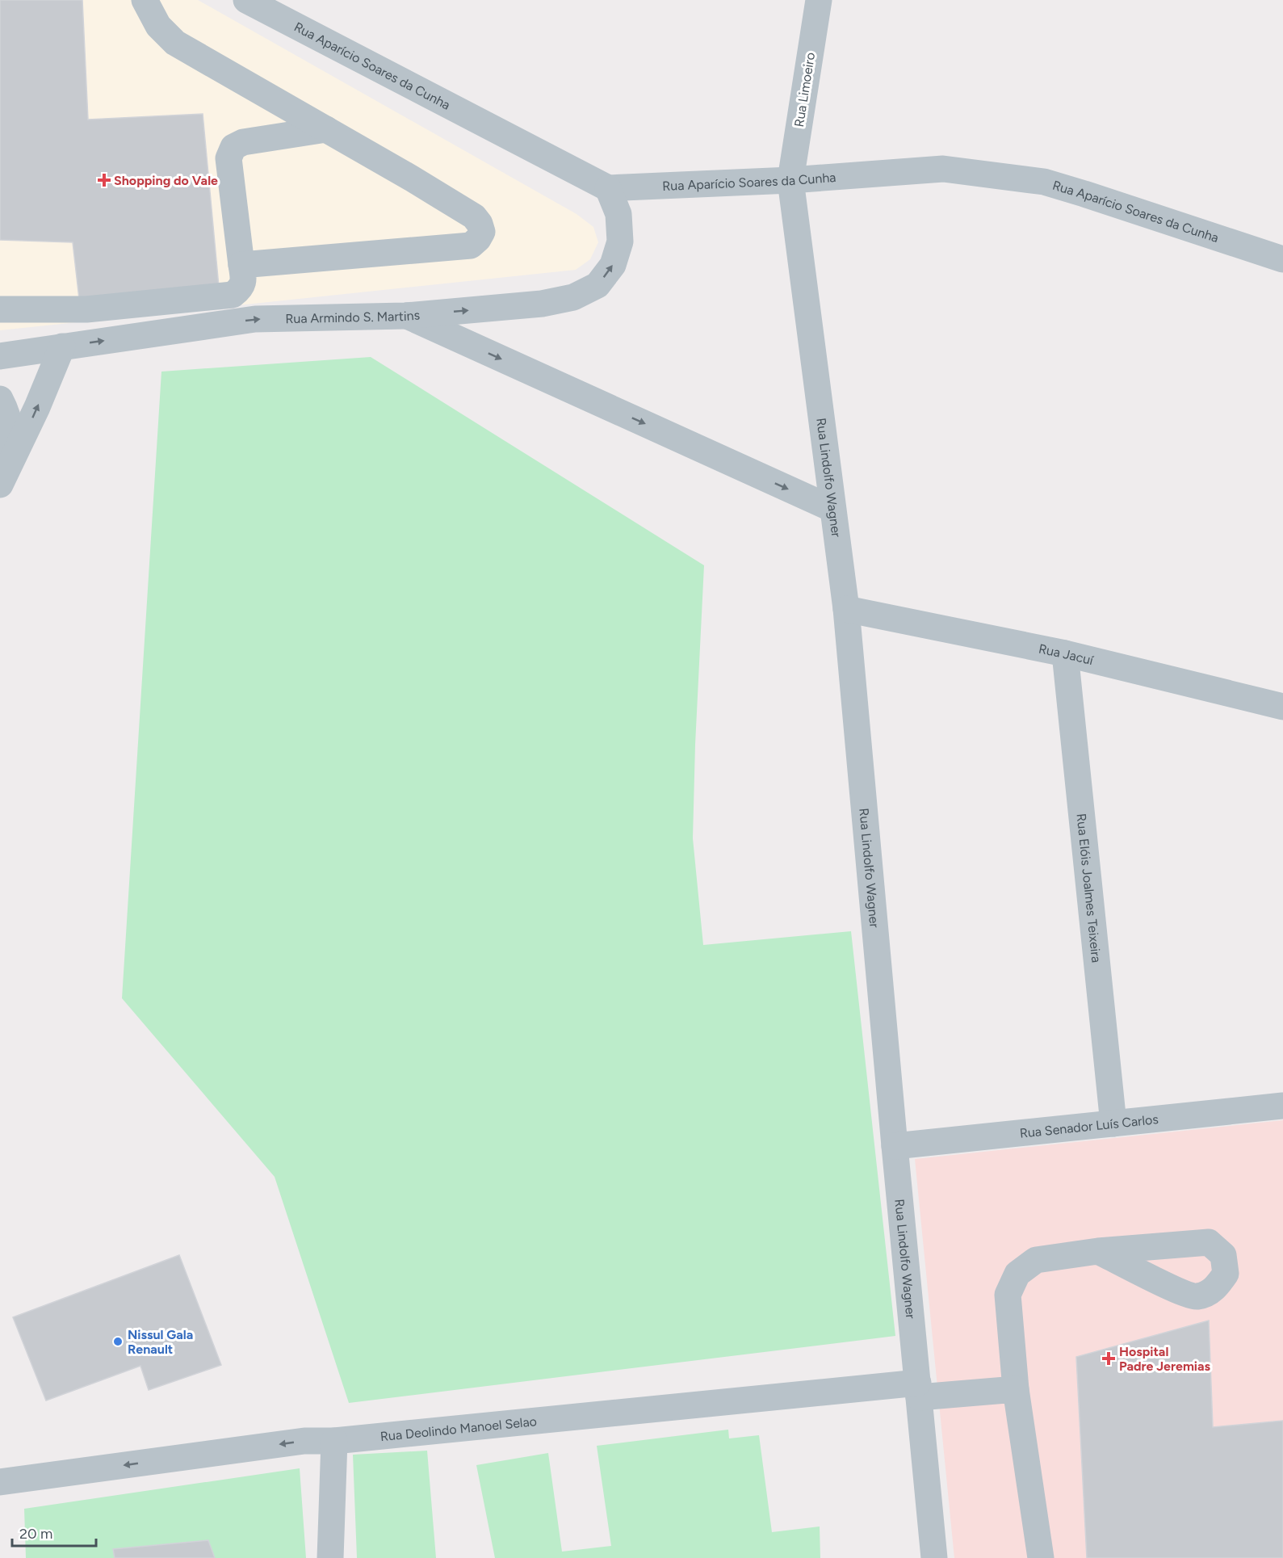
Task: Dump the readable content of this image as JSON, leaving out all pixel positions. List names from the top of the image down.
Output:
{
  "streets": {
    "street": [
      "Rua Aparício Soares da Cunha",
      "Rua Limoeiro",
      "Rua Armindo S. Martins",
      "Rua Lindolfo Wagner",
      "Rua Jacuí",
      "Rua Elóis Joalmes Teixeira",
      "Rua Senador Luís Carlos",
      "Rua Deolindo Manoel Selao"
    ]
  },
  "crossings": [
    ["Rua Aparício Soares da Cunha", "Rua Limoeiro"],
    ["Rua Aparício Soares da Cunha", "Rua Armindo S. Martins"],
    ["Rua Aparício Soares da Cunha", "Rua Lindolfo Wagner"],
    ["Rua Limoeiro", "Rua Lindolfo Wagner"],
    ["Rua Lindolfo Wagner", "Rua Jacuí"],
    ["Rua Lindolfo Wagner", "Rua Senador Luís Carlos"],
    ["Rua Lindolfo Wagner", "Rua Deolindo Manoel Selao"],
    ["Rua Jacuí", "Rua Elóis Joalmes Teixeira"],
    ["Rua Elóis Joalmes Teixeira", "Rua Senador Luís Carlos"]
  ],
  "places": {
    "health": ["Shopping do Vale", "Hospital Padre Jeremias"],
    "other": ["Nissul Gala Renault"]
  },
  "scale_bar": "20 m"
}
